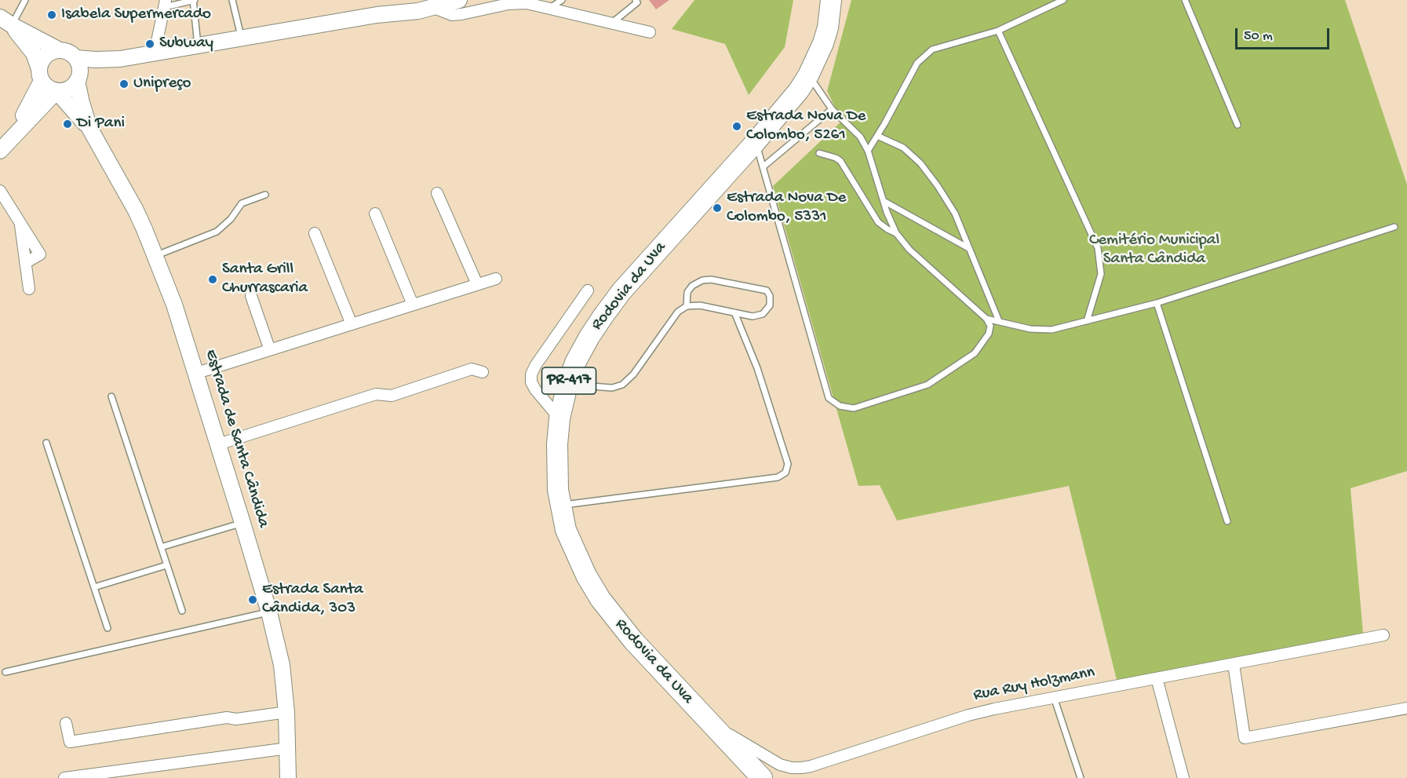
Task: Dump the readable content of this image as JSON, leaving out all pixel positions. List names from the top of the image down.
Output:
{
  "streets": {
    "highway": ["Rodovia da Uva", "PR-417"],
    "main road": ["Estrada de Santa Cândida"],
    "street": ["Rua Ruy Holzmann"]
  },
  "crossings": [
    ["Rodovia da Uva", "Rua Ruy Holzmann"]
  ],
  "parks": ["Cemitério Municipal Santa Cândida"],
  "places": [
    "Isabela Supermercado",
    "Subway",
    "Unipreço",
    "Di Pani",
    "Estrada Nova De Colombo, 5261",
    "Estrada Nova De Colombo, 5331",
    "Santa Grill Churrascaria",
    "Estrada Santa Cândida, 303"
  ],
  "scale_bar": "50 m"
}
